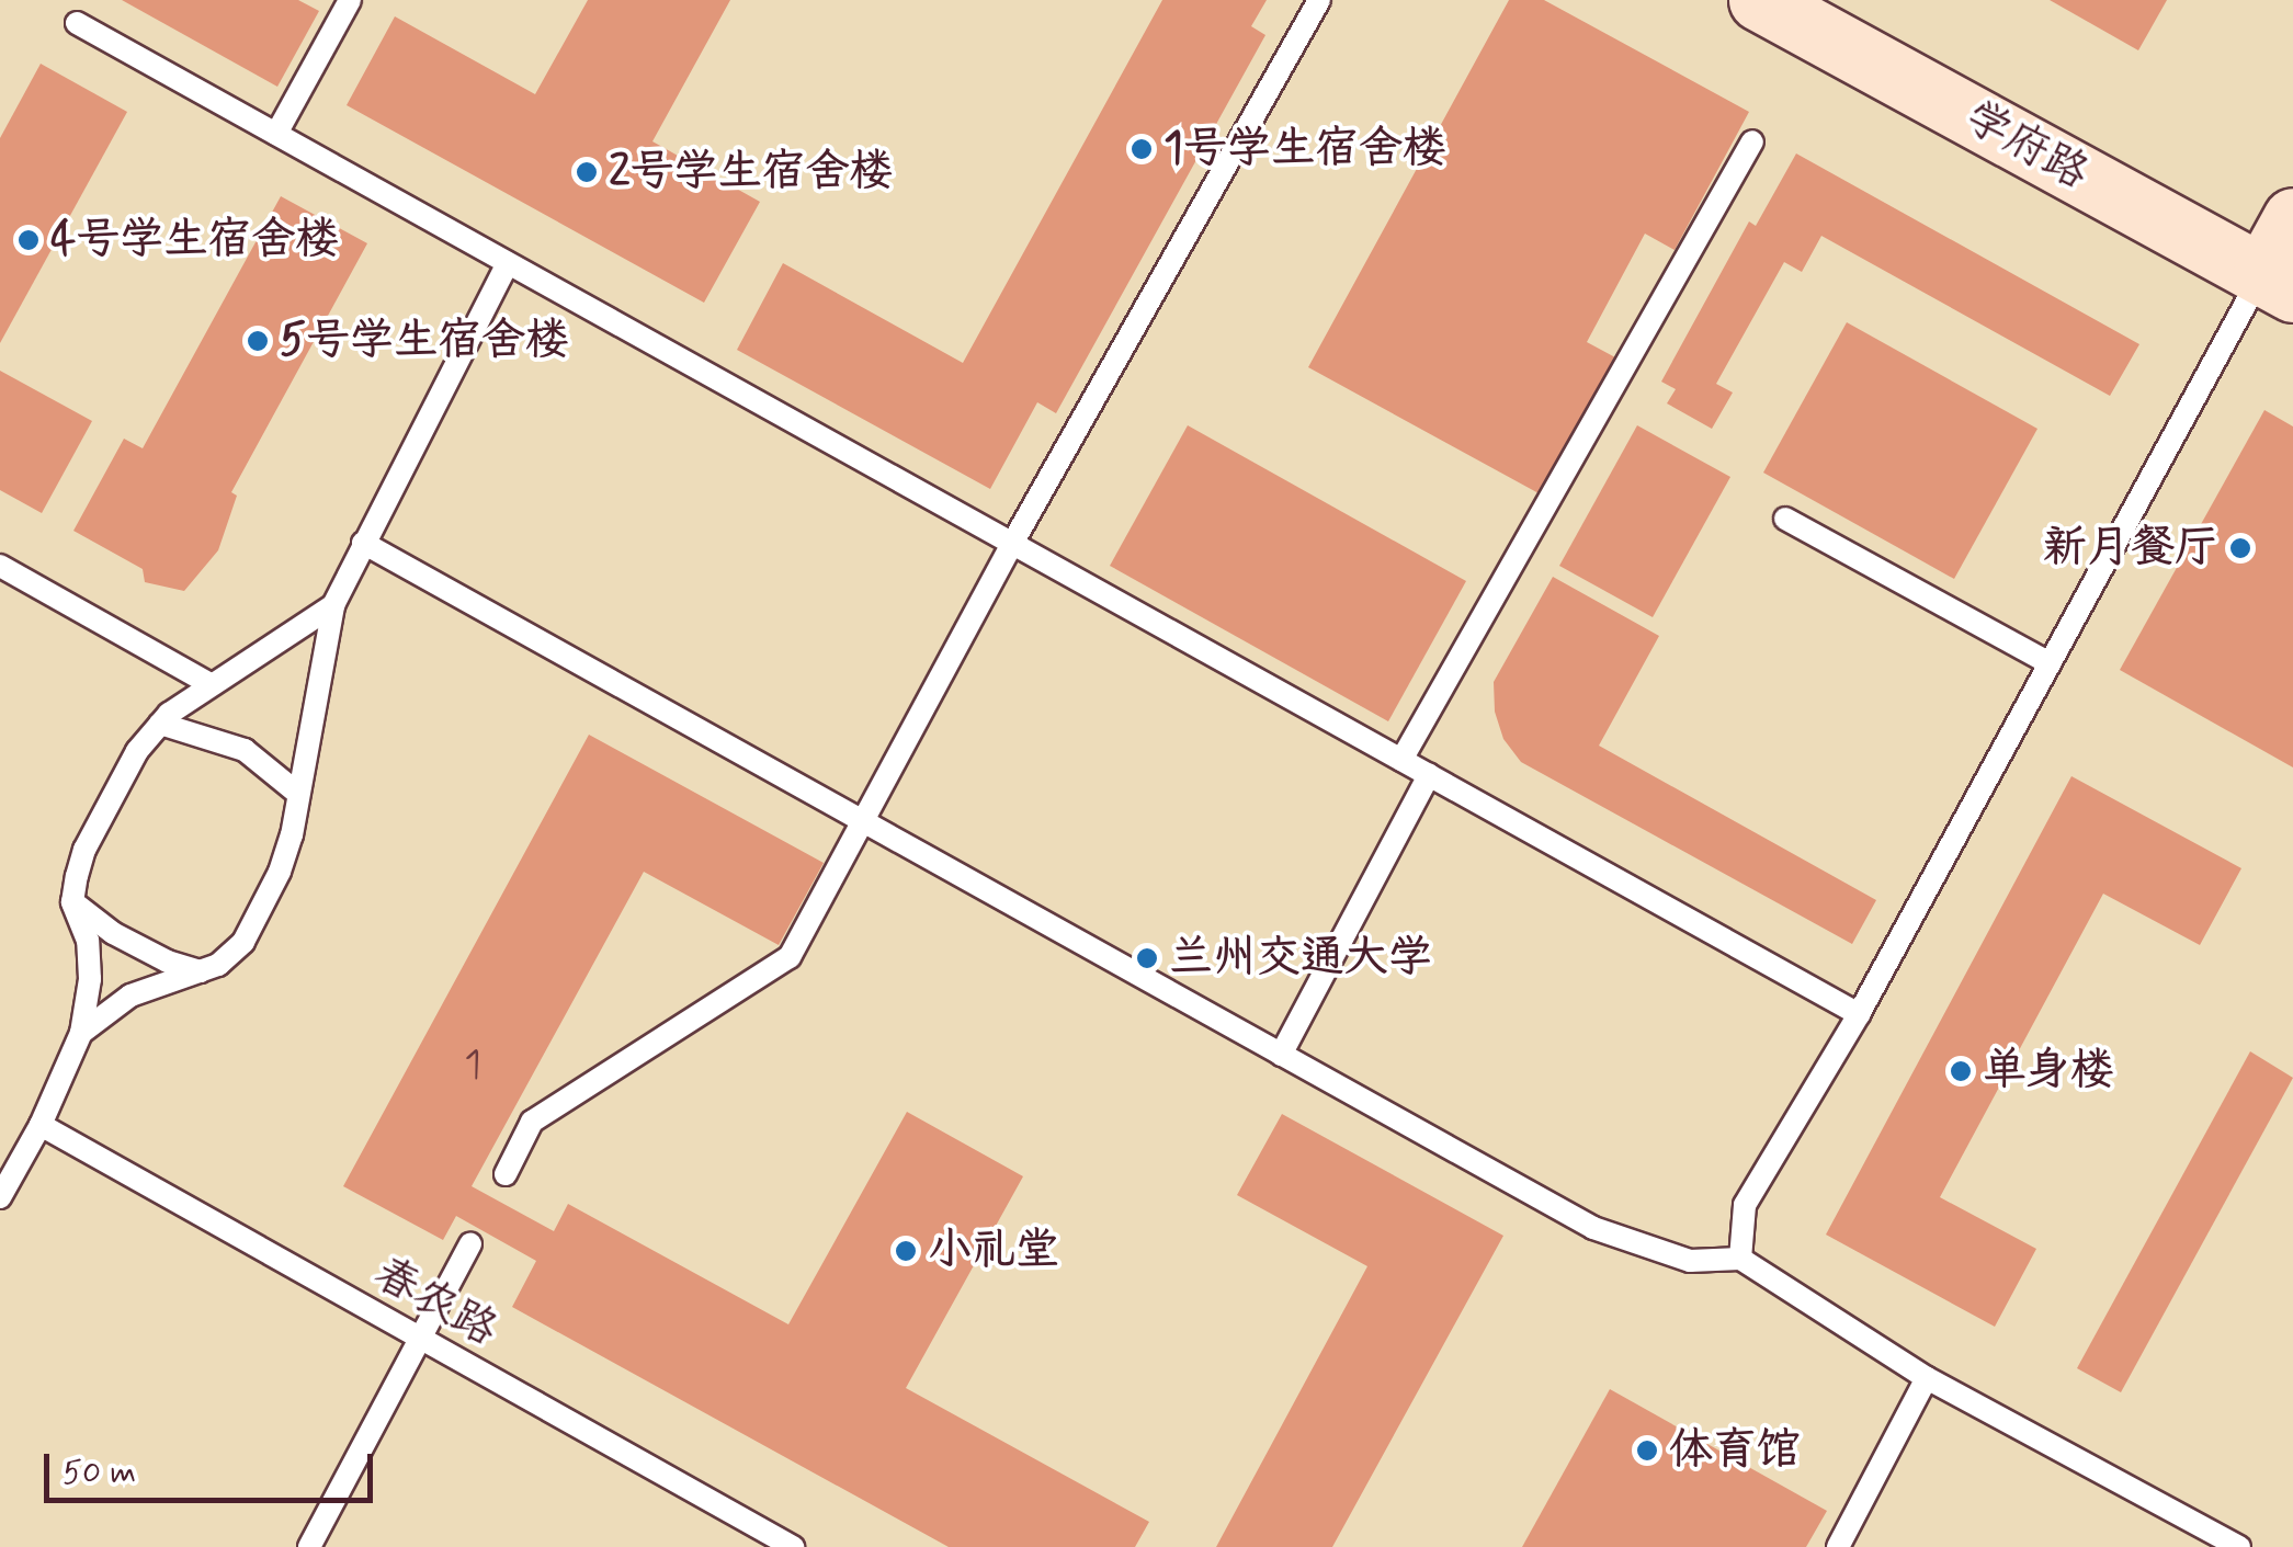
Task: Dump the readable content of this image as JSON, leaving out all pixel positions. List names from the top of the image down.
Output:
{
  "streets": {
    "street": ["学府路"],
    "lane": ["春农路"]
  },
  "places": [
    "1号学生宿舍楼",
    "2号学生宿舍楼",
    "4号学生宿舍楼",
    "5号学生宿舍楼",
    "新月餐厅",
    "兰州交通大学",
    "单身楼",
    "小礼堂",
    "体育馆"
  ],
  "house_numbers": ["1"],
  "scale_bar": "50 m"
}
